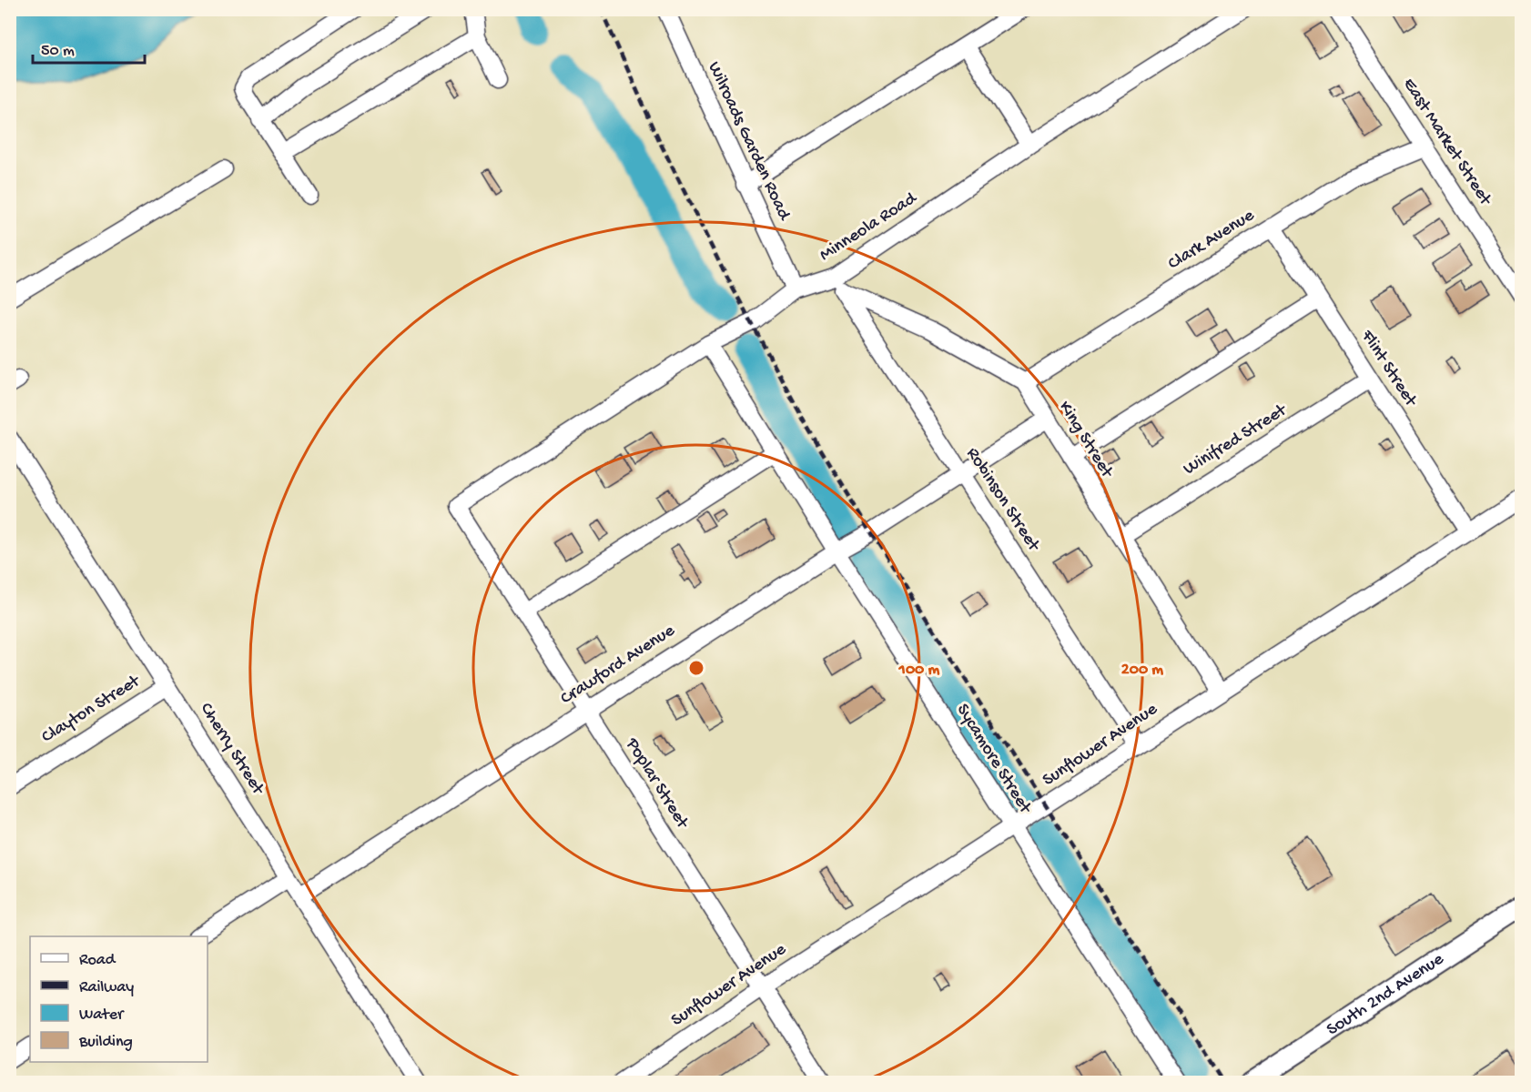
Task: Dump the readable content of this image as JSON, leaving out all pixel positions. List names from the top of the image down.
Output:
{
  "streets": {
    "main road": ["South 2nd Avenue"],
    "street": [
      "Wilroads Garden Road",
      "East Market Street",
      "Minneola Road",
      "Clark Avenue",
      "Flint Street",
      "King Street",
      "Winifred Street",
      "Robinson Street",
      "Crawford Avenue",
      "Clayton Street",
      "Sunflower Avenue",
      "Cherry Street",
      "Sycamore Street",
      "Poplar Street"
    ]
  },
  "crossings": [
    ["Wilroads Garden Road", "Minneola Road"],
    ["East Market Street", "Clark Avenue"],
    ["Minneola Road", "King Street"],
    ["Minneola Road", "Robinson Street"],
    ["Minneola Road", "Sycamore Street"],
    ["Minneola Road", "Poplar Street"],
    ["Clark Avenue", "Flint Street"],
    ["Clark Avenue", "King Street"],
    ["Flint Street", "Winifred Street"],
    ["Flint Street", "Sunflower Avenue"],
    ["King Street", "Winifred Street"],
    ["King Street", "Robinson Street"],
    ["King Street", "Crawford Avenue"],
    ["King Street", "Sunflower Avenue"],
    ["Robinson Street", "Crawford Avenue"],
    ["Robinson Street", "Sunflower Avenue"],
    ["Crawford Avenue", "Cherry Street"],
    ["Crawford Avenue", "Sycamore Street"],
    ["Crawford Avenue", "Poplar Street"],
    ["Clayton Street", "Cherry Street"],
    ["Sunflower Avenue", "Sycamore Street"],
    ["Sunflower Avenue", "Poplar Street"]
  ],
  "legend": [
    "Road",
    "Railway",
    "Water",
    "Building"
  ],
  "scale_bar": "50 m",
  "rings": ["100 m", "200 m"]
}
